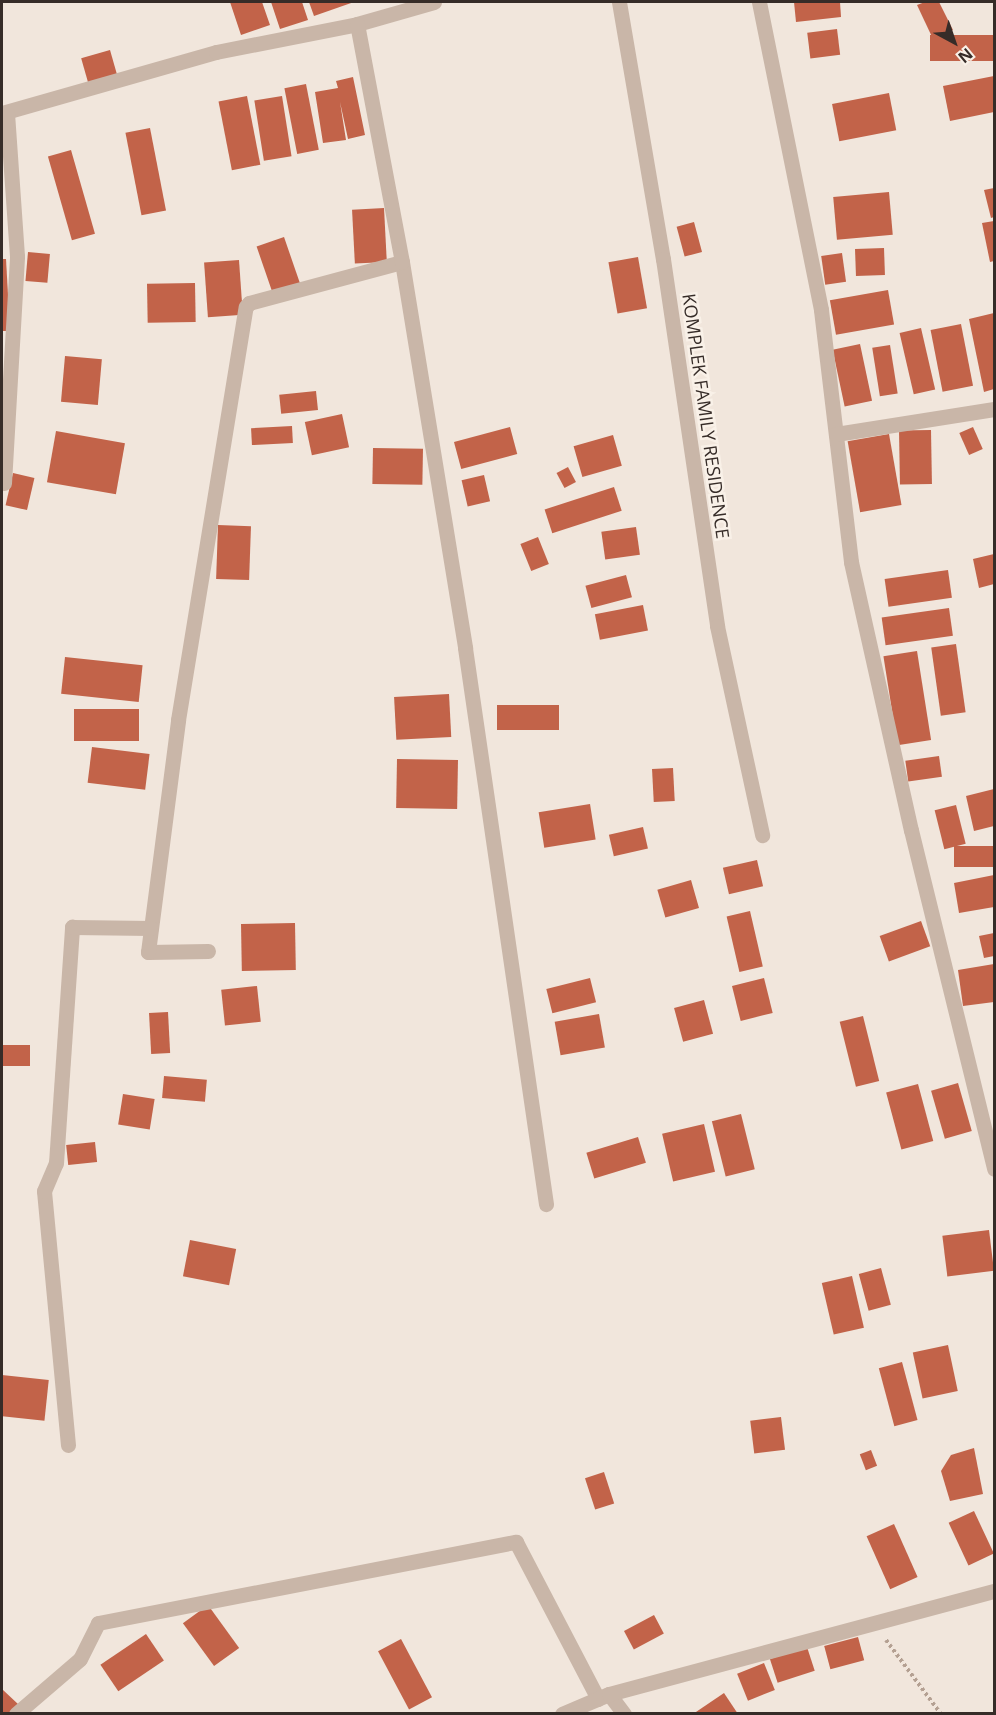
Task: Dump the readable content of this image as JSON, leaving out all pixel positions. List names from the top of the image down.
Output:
{
  "streets": {
    "street": ["KOMPLEK FAMILY RESIDENCE"]
  },
  "north": "bottom right"
}
